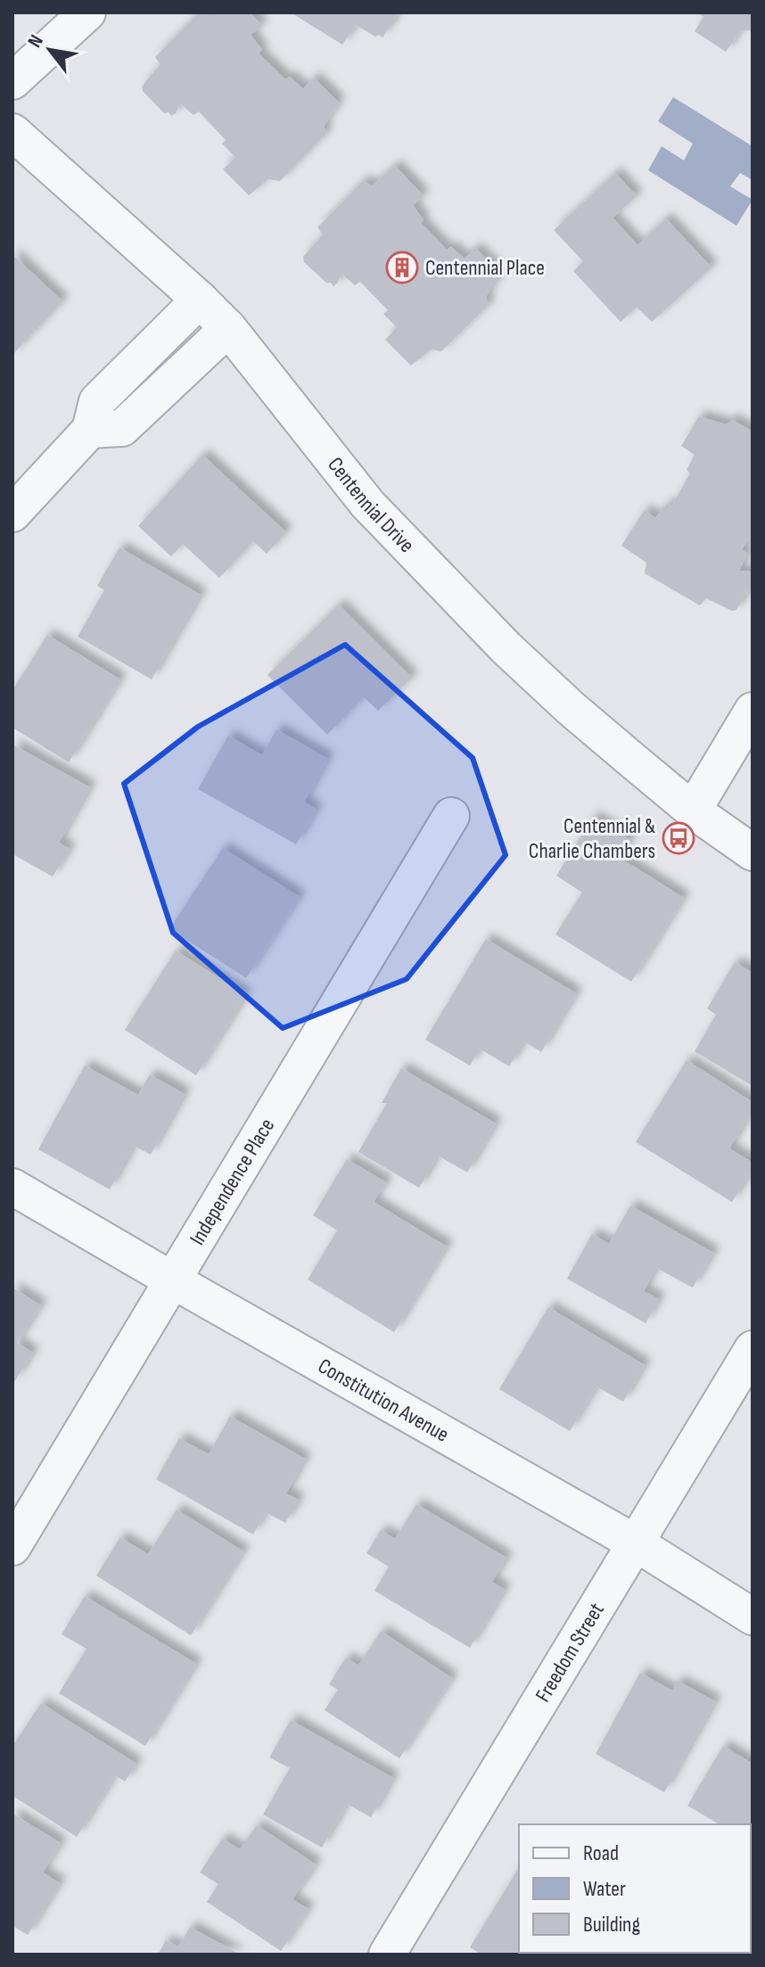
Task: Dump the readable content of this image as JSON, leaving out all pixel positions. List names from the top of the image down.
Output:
{
  "streets": {
    "street": [
      "Centennial Drive",
      "Independence Place",
      "Constitution Avenue",
      "Freedom Street"
    ]
  },
  "crossings": [
    ["Independence Place", "Constitution Avenue"],
    ["Constitution Avenue", "Freedom Street"]
  ],
  "places": {
    "building": ["Centennial Place"],
    "bus stop": ["Centennial & Charlie Chambers"]
  },
  "legend": ["Road", "Water", "Building"],
  "north": "top left"
}
